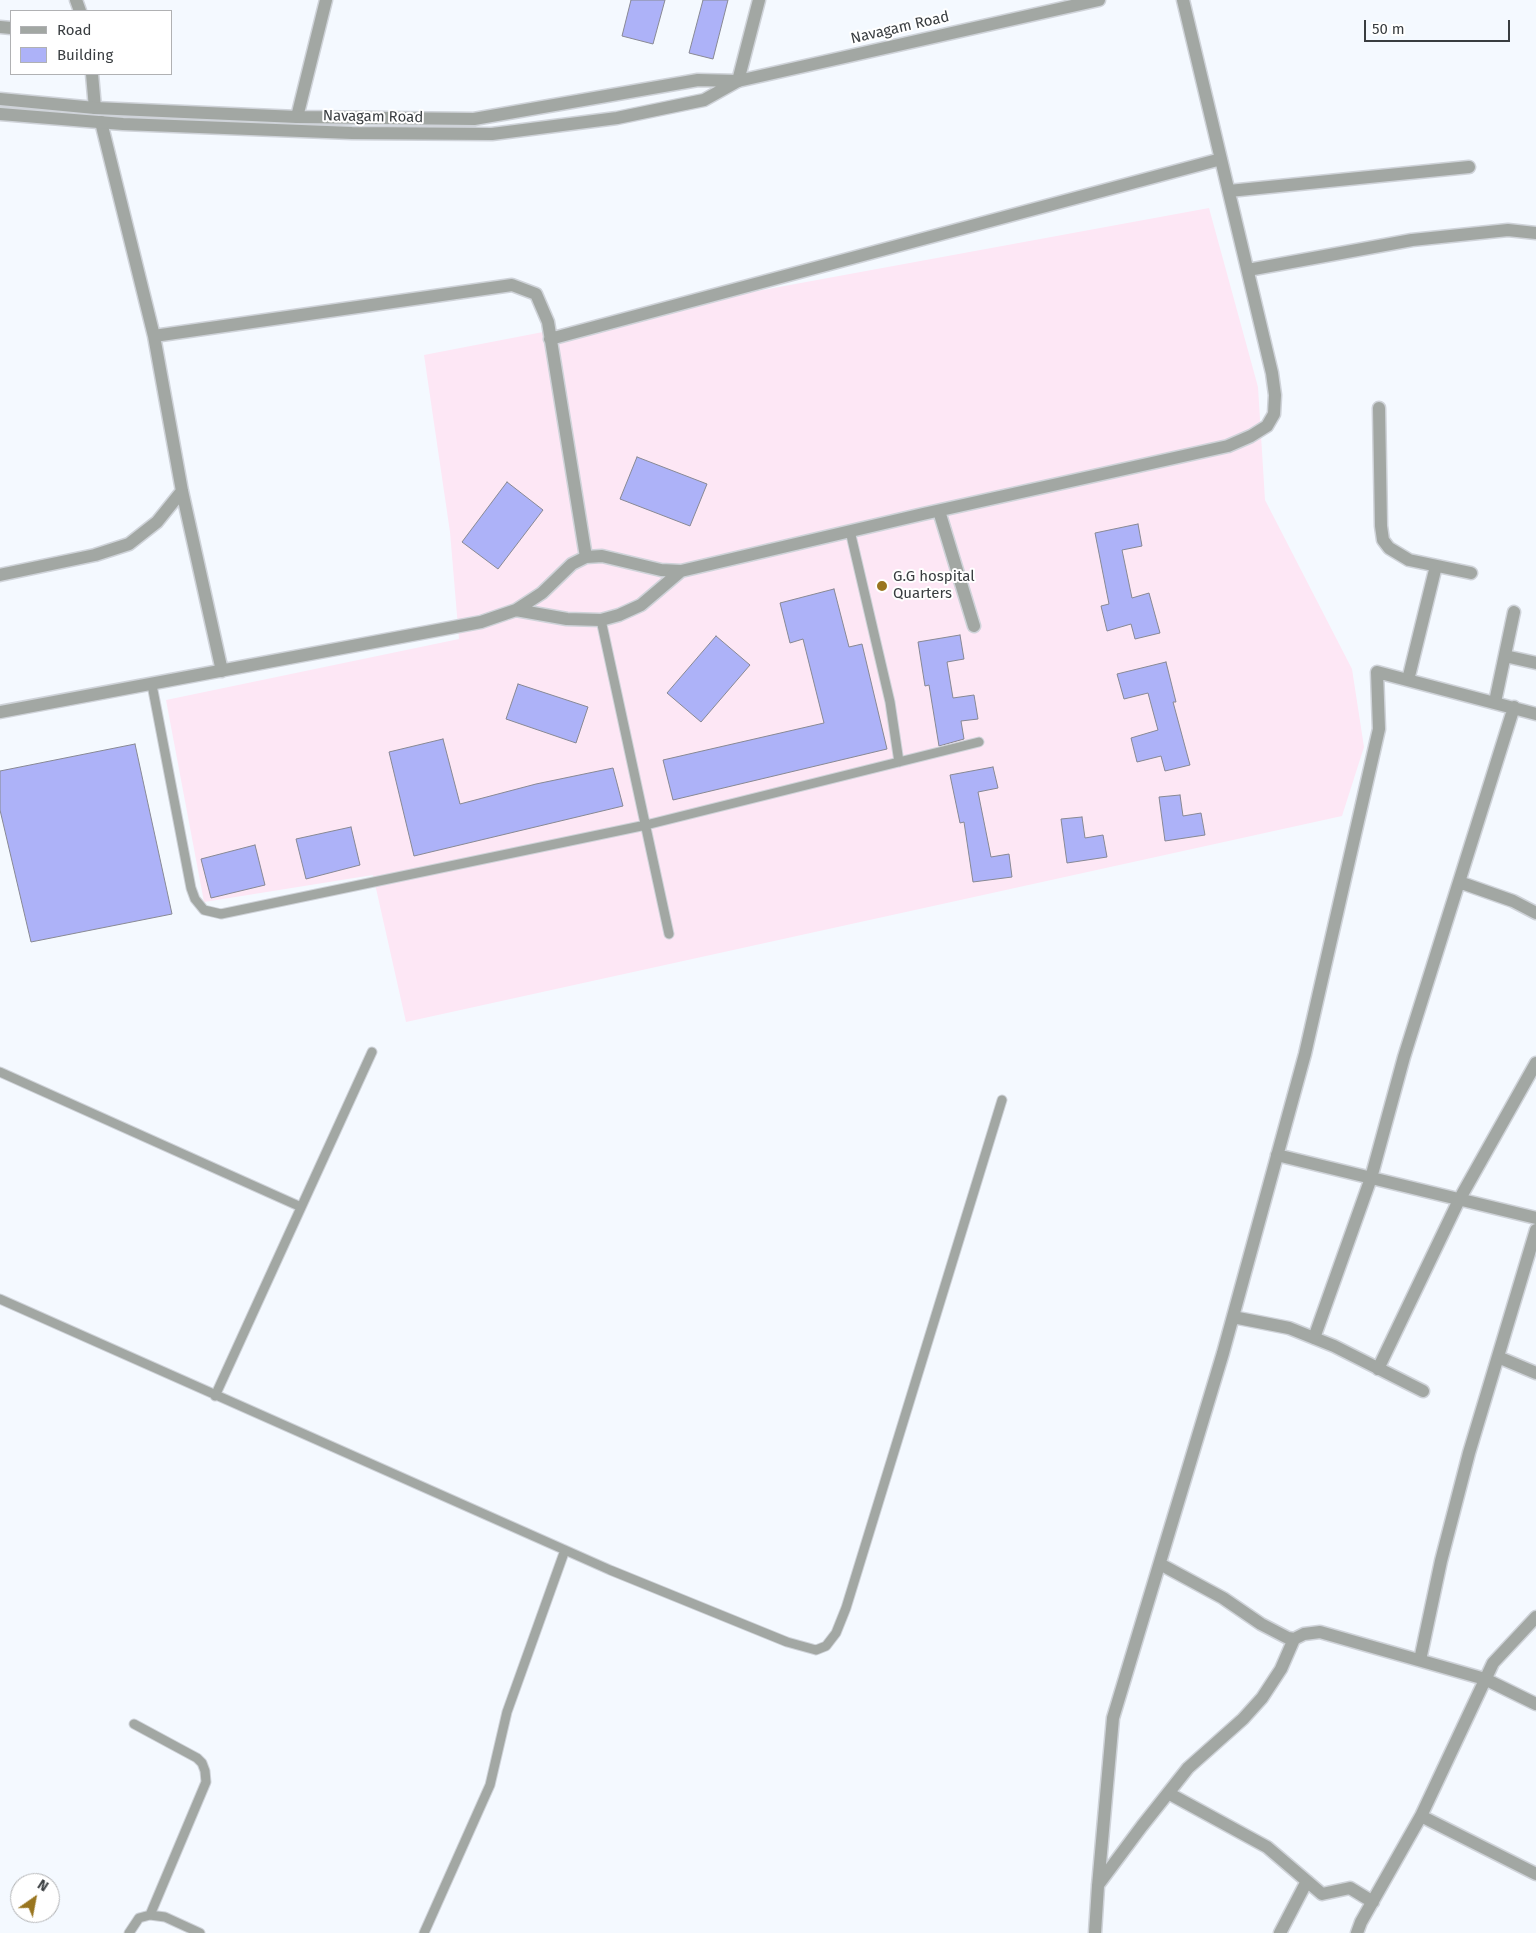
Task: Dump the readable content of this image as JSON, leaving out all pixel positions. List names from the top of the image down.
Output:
{
  "streets": {
    "street": ["Navagam Road"]
  },
  "places": ["G.G hospital Quarters"],
  "legend": ["Road", "Building"],
  "scale_bar": "50 m",
  "north": "top right"
}
